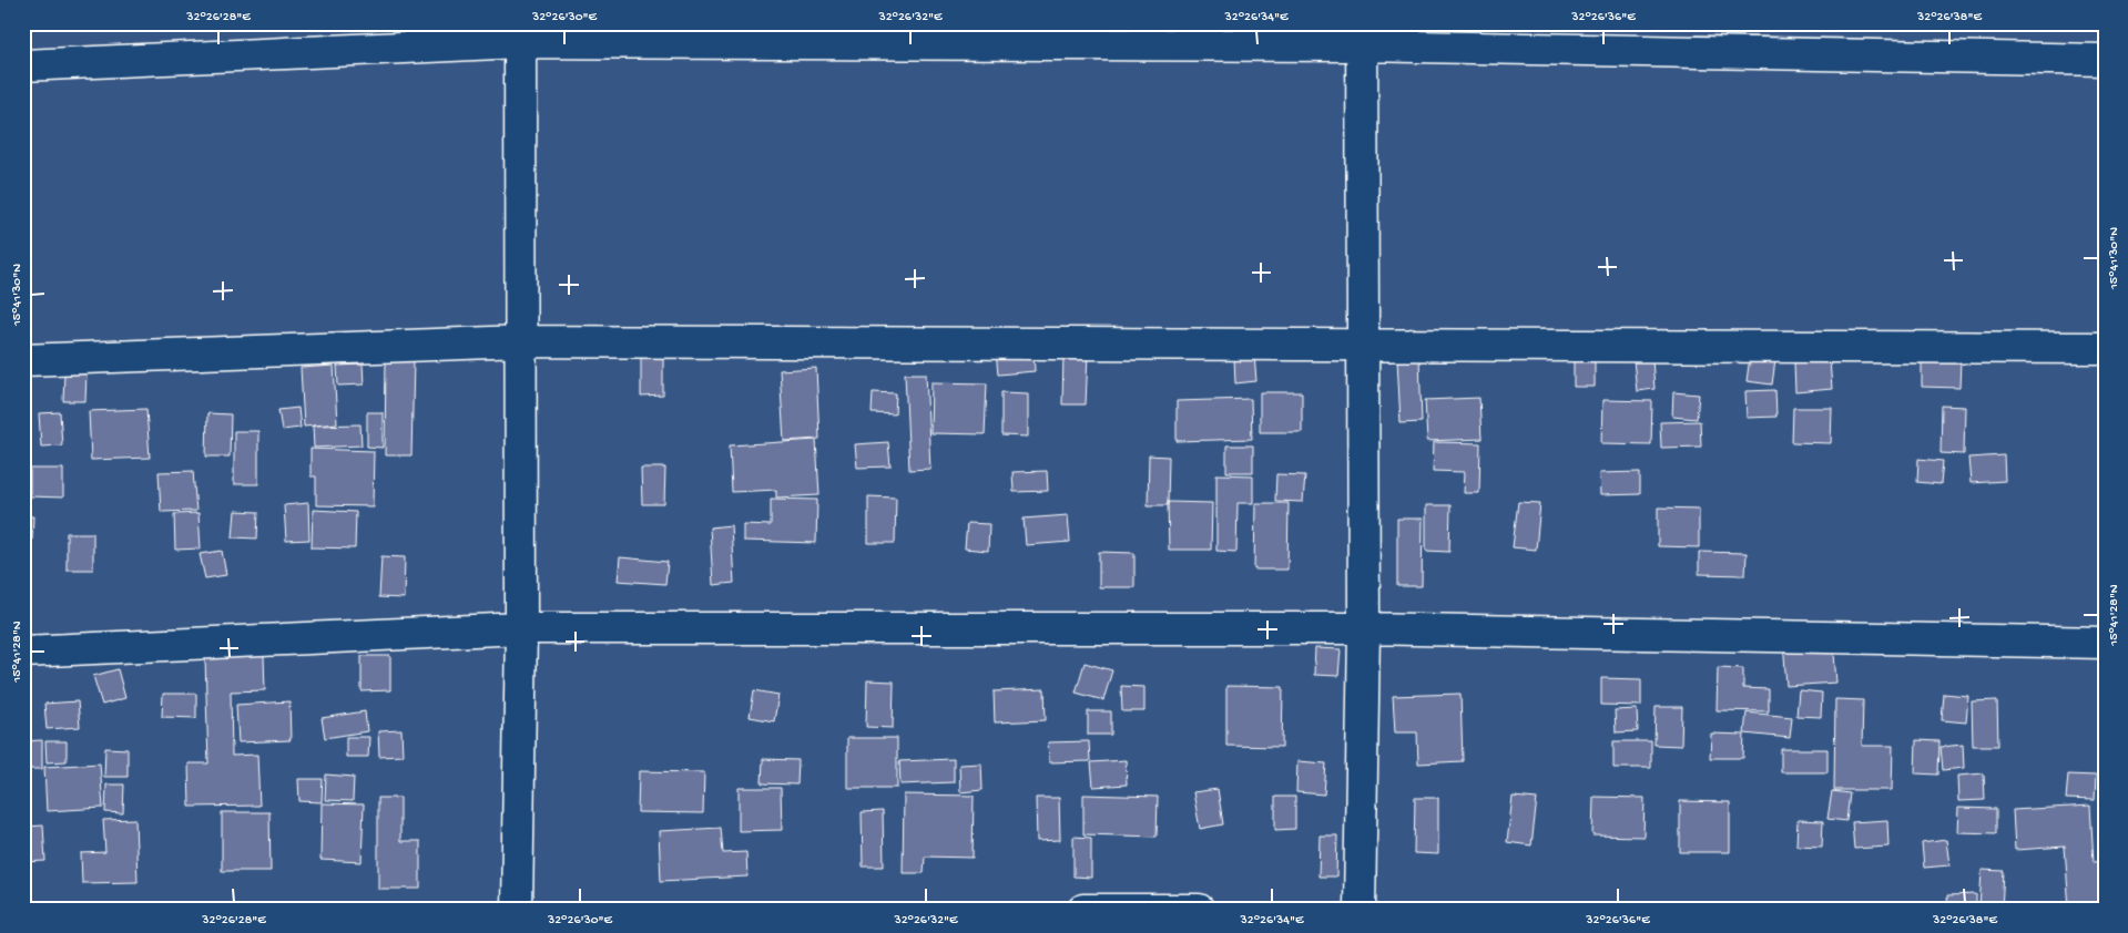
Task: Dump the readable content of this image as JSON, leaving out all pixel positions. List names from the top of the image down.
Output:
{
  "coordinates": [
    "32°26'28\"E",
    "32°26'30\"E",
    "32°26'32\"E",
    "32°26'34\"E",
    "32°26'36\"E",
    "32°26'38\"E",
    "15°41'30\"N",
    "15°41'28\"N"
  ]
}
